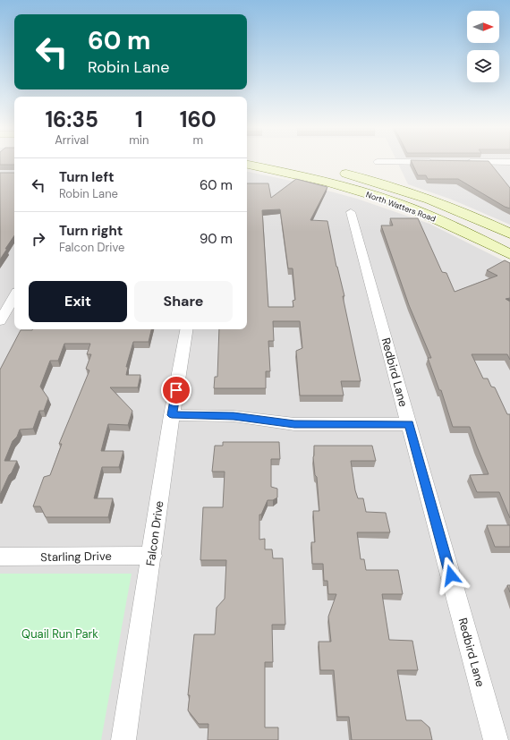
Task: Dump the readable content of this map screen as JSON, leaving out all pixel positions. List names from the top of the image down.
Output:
{
  "streets": {
    "main road": ["North Watters Road"],
    "street": ["Redbird Lane", "Falcon Drive", "Starling Drive"]
  },
  "crossings": [
    ["Falcon Drive", "Starling Drive"]
  ],
  "parks": ["Quail Run Park"],
  "north": "right",
  "page": {
    "turn": ["60 m", "Robin Lane"],
    "eta": [
      "16:35",
      "Arrival",
      "1",
      "min",
      "160",
      "m"
    ],
    "list": [
      {
        "name": "Turn left",
        "note": "Robin Lane",
        "value": "60 m"
      },
      {
        "name": "Turn right",
        "note": "Falcon Drive",
        "value": "90 m"
      }
    ],
    "buttons": ["Exit", "Share"]
  }
}
